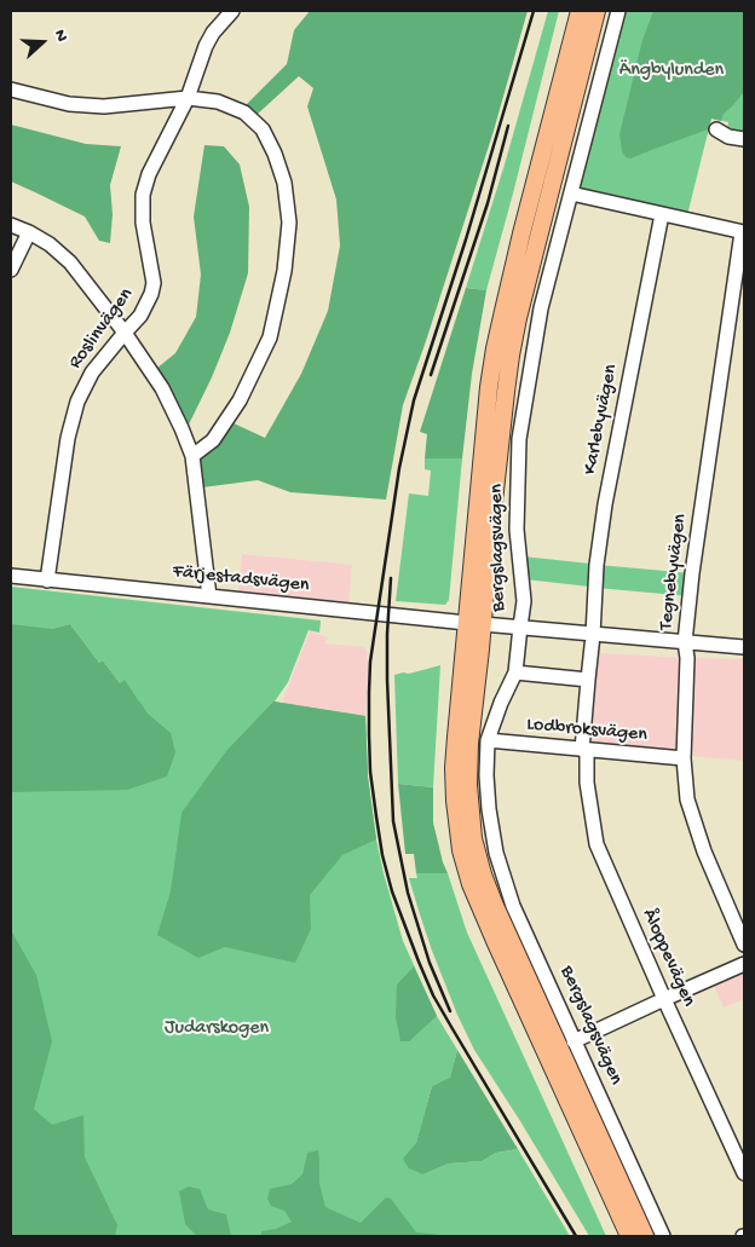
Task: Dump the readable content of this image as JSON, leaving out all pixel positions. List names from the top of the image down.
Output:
{
  "streets": {
    "main road": ["Bergslagsvägen"],
    "street": [
      "Roslinvägen",
      "Karlebyvägen",
      "Tegnebyvägen",
      "Färjestadsvägen",
      "Lodbroksvägen",
      "Åloppevägen"
    ]
  },
  "crossings": [
    ["Roslinvägen", "Färjestadsvägen"],
    ["Karlebyvägen", "Färjestadsvägen"],
    ["Karlebyvägen", "Åloppevägen"],
    ["Bergslagsvägen", "Färjestadsvägen"],
    ["Bergslagsvägen", "Lodbroksvägen"],
    ["Tegnebyvägen", "Färjestadsvägen"],
    ["Tegnebyvägen", "Lodbroksvägen"],
    ["Lodbroksvägen", "Åloppevägen"]
  ],
  "parks": ["Ängbylunden", "Judarskogen"],
  "north": "right"
}
